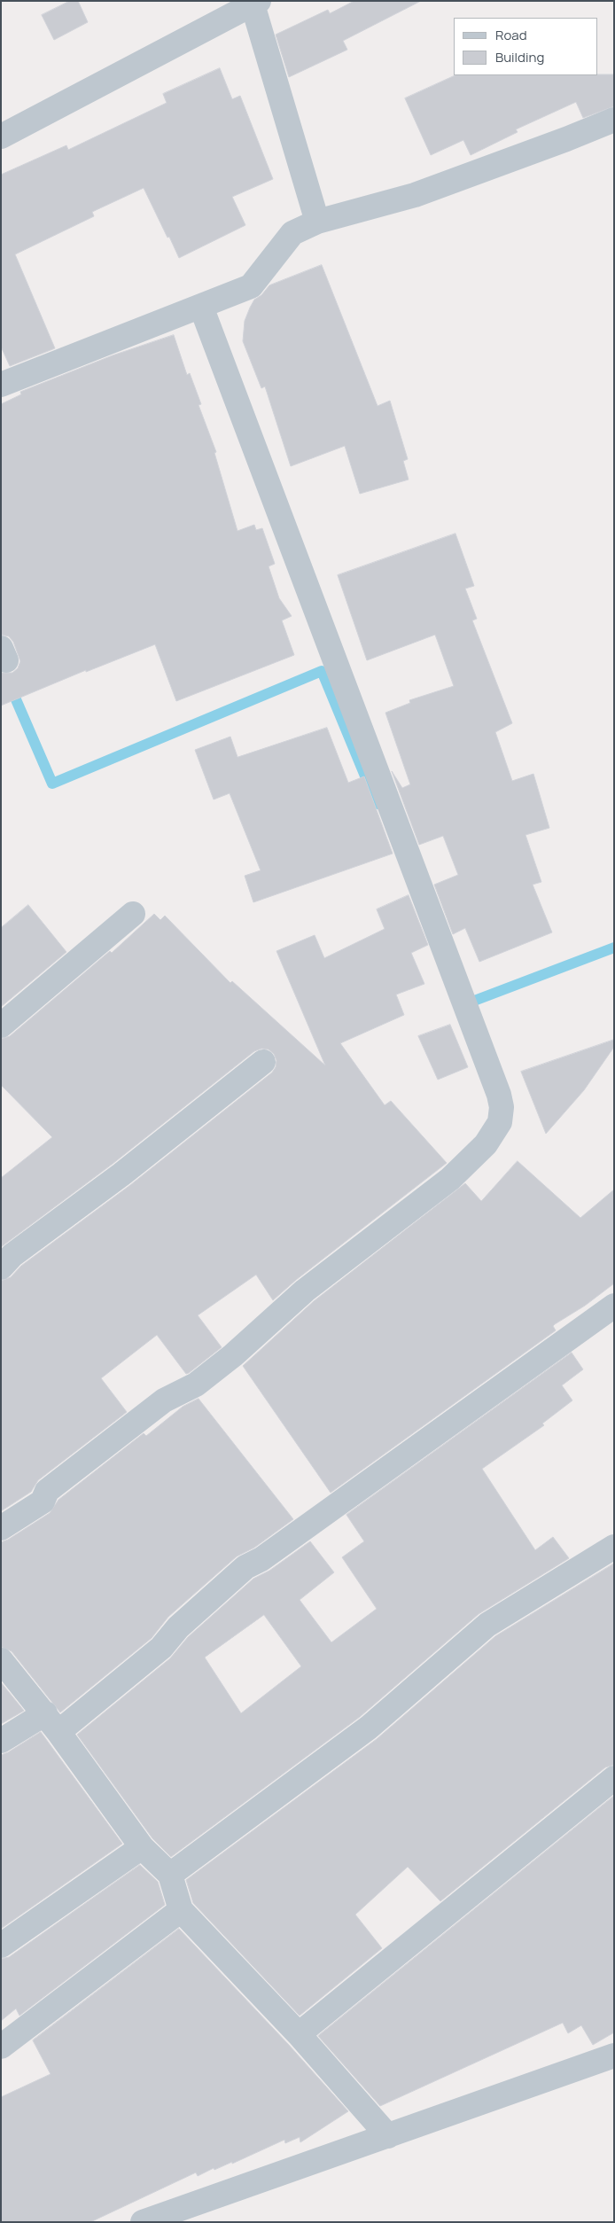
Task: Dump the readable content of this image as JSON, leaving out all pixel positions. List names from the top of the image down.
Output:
{
  "legend": ["Road", "Building"]
}
